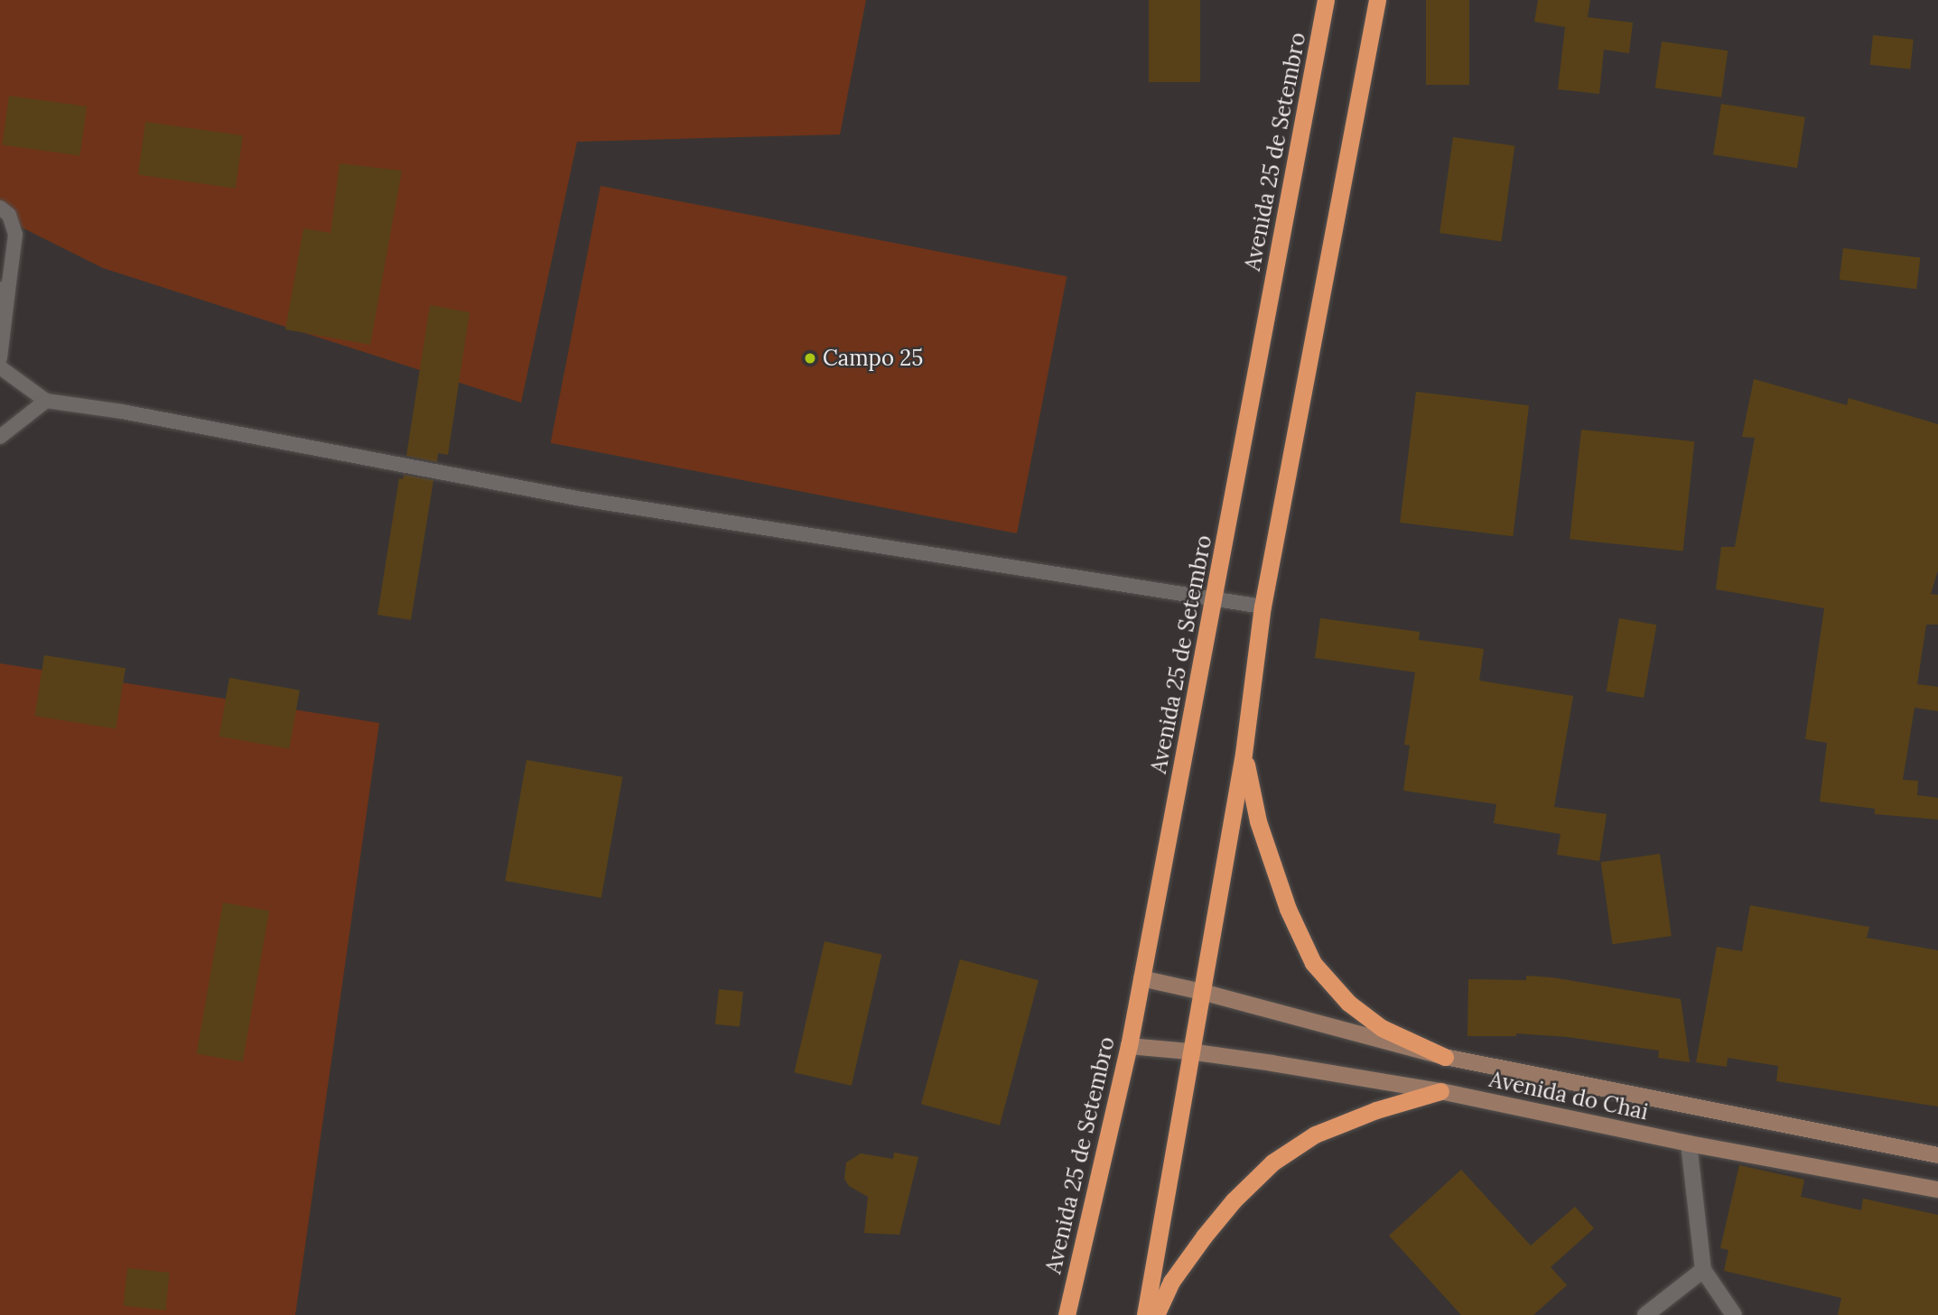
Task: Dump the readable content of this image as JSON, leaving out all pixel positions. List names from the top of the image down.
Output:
{
  "streets": {
    "highway": ["Avenida 25 de Setembro"],
    "main road": ["Avenida do Chai"]
  },
  "crossings": [
    ["Avenida 25 de Setembro", "Avenida do Chai"]
  ],
  "places": ["Campo 25"]
}
